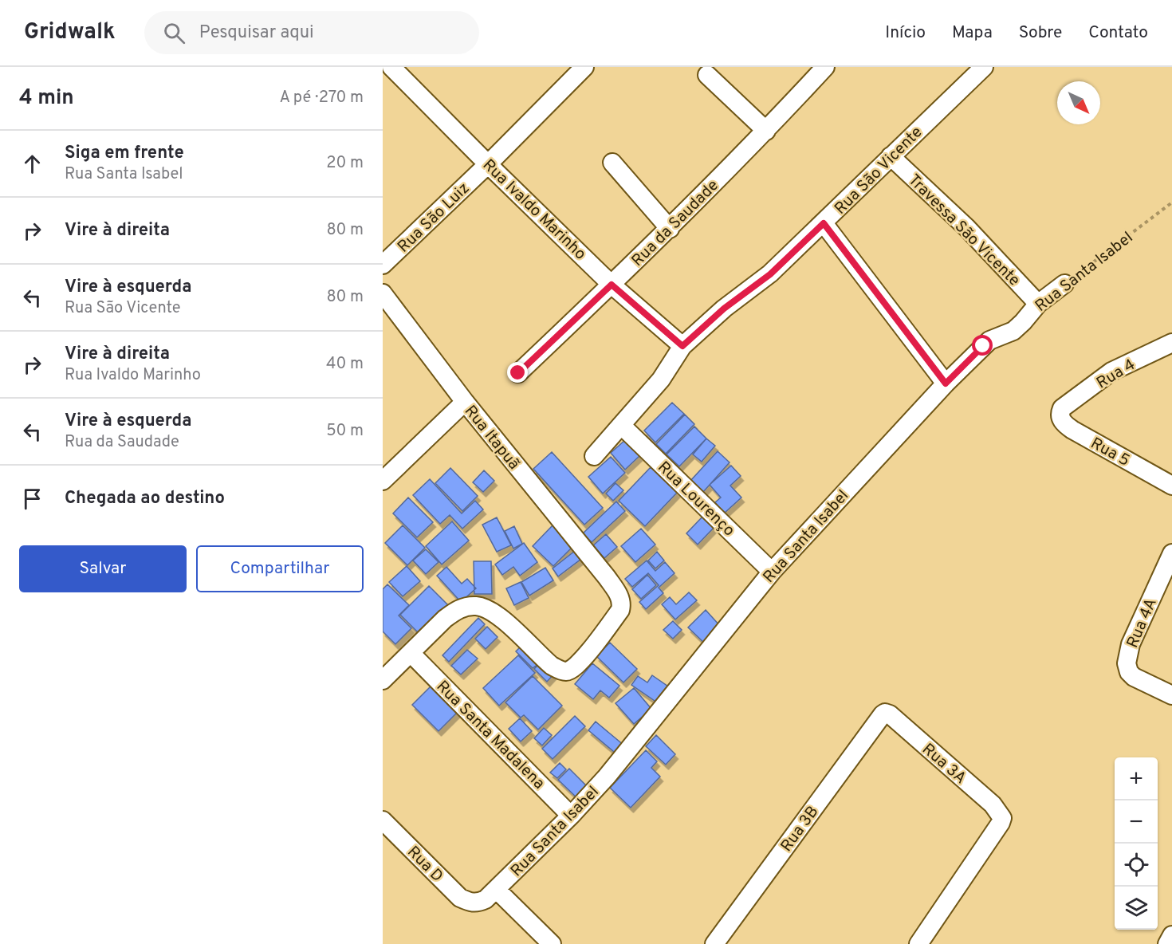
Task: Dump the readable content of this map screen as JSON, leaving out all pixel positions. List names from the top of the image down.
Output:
{
  "streets": {
    "street": [
      "Rua São Vicente",
      "Rua Ivaldo Marinho",
      "Rua São Luiz",
      "Rua da Saudade",
      "Travessa São Vicente",
      "Rua Santa Isabel",
      "Rua 4",
      "Rua Itapuã",
      "Rua 5",
      "Rua Lourenço",
      "Rua 4A",
      "Rua Santa Madalena",
      "Rua 3A",
      "Rua 3B",
      "Rua D"
    ]
  },
  "crossings": [
    ["Rua São Vicente", "Rua Ivaldo Marinho"],
    ["Rua São Vicente", "Travessa São Vicente"],
    ["Rua São Vicente", "Rua Lourenço"],
    ["Rua Ivaldo Marinho", "Rua São Luiz"],
    ["Rua Ivaldo Marinho", "Rua da Saudade"],
    ["Travessa São Vicente", "Rua Santa Isabel"],
    ["Rua Santa Isabel", "Rua Lourenço"],
    ["Rua Santa Isabel", "Rua Santa Madalena"],
    ["Rua Santa Isabel", "Rua D"],
    ["Rua 4", "Rua 5"],
    ["Rua Itapuã", "Rua Santa Madalena"],
    ["Rua 3A", "Rua 3B"]
  ],
  "north": "bottom right",
  "page": {
    "header": "Gridwalk",
    "search": "Pesquisar aqui",
    "nav": [
      "Início",
      "Mapa",
      "Sobre",
      "Contato"
    ],
    "heading": ["4 min", "A pé · 270 m"],
    "list": [
      ["Siga em frente", "Rua Santa Isabel", "20 m"],
      ["Vire à direita", "80 m"],
      ["Vire à esquerda", "Rua São Vicente", "80 m"],
      ["Vire à direita", "Rua Ivaldo Marinho", "40 m"],
      ["Vire à esquerda", "Rua da Saudade", "50 m"],
      "Chegada ao destino"
    ],
    "buttons": ["Salvar", "Compartilhar"],
    "map_buttons": ["+", "−"]
  }
}
